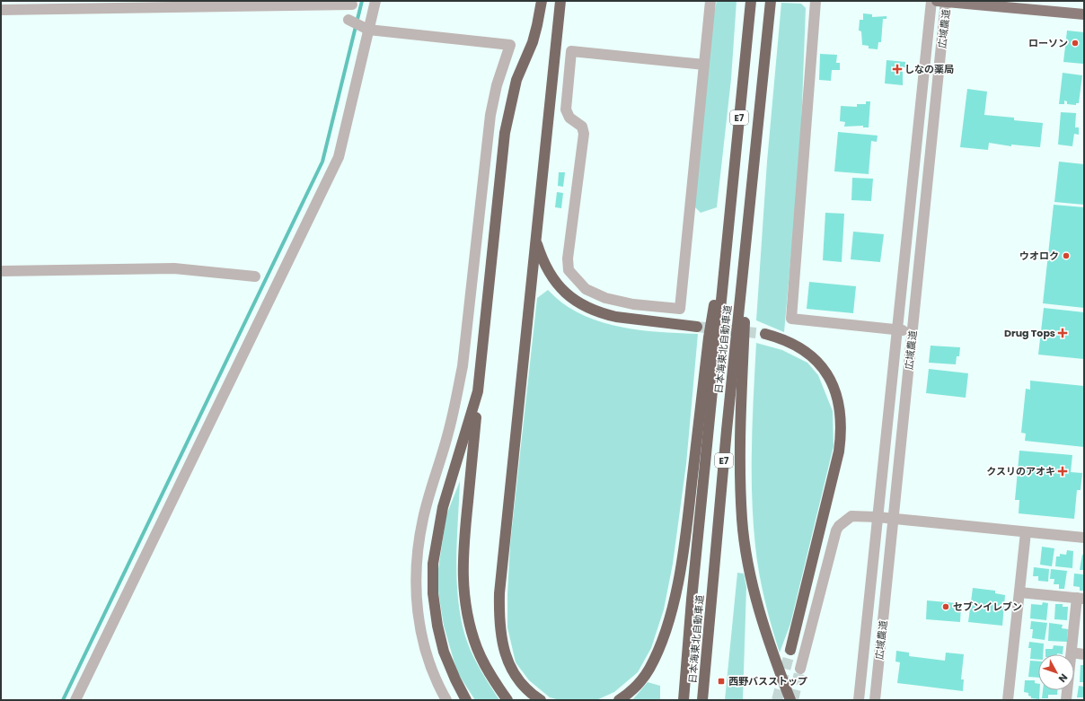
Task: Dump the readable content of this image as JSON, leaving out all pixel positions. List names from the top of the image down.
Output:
{
  "streets": {
    "highway": ["E7", "日本海東北自動車道"],
    "street": ["広域農道"]
  },
  "places": {
    "other": ["ローソン", "ウオロク", "セブンイレブン"],
    "health": ["しなの薬局", "Drug Tops", "クスリのアオキ"],
    "transit": ["西野バスストップ"]
  },
  "north": "bottom right"
}
